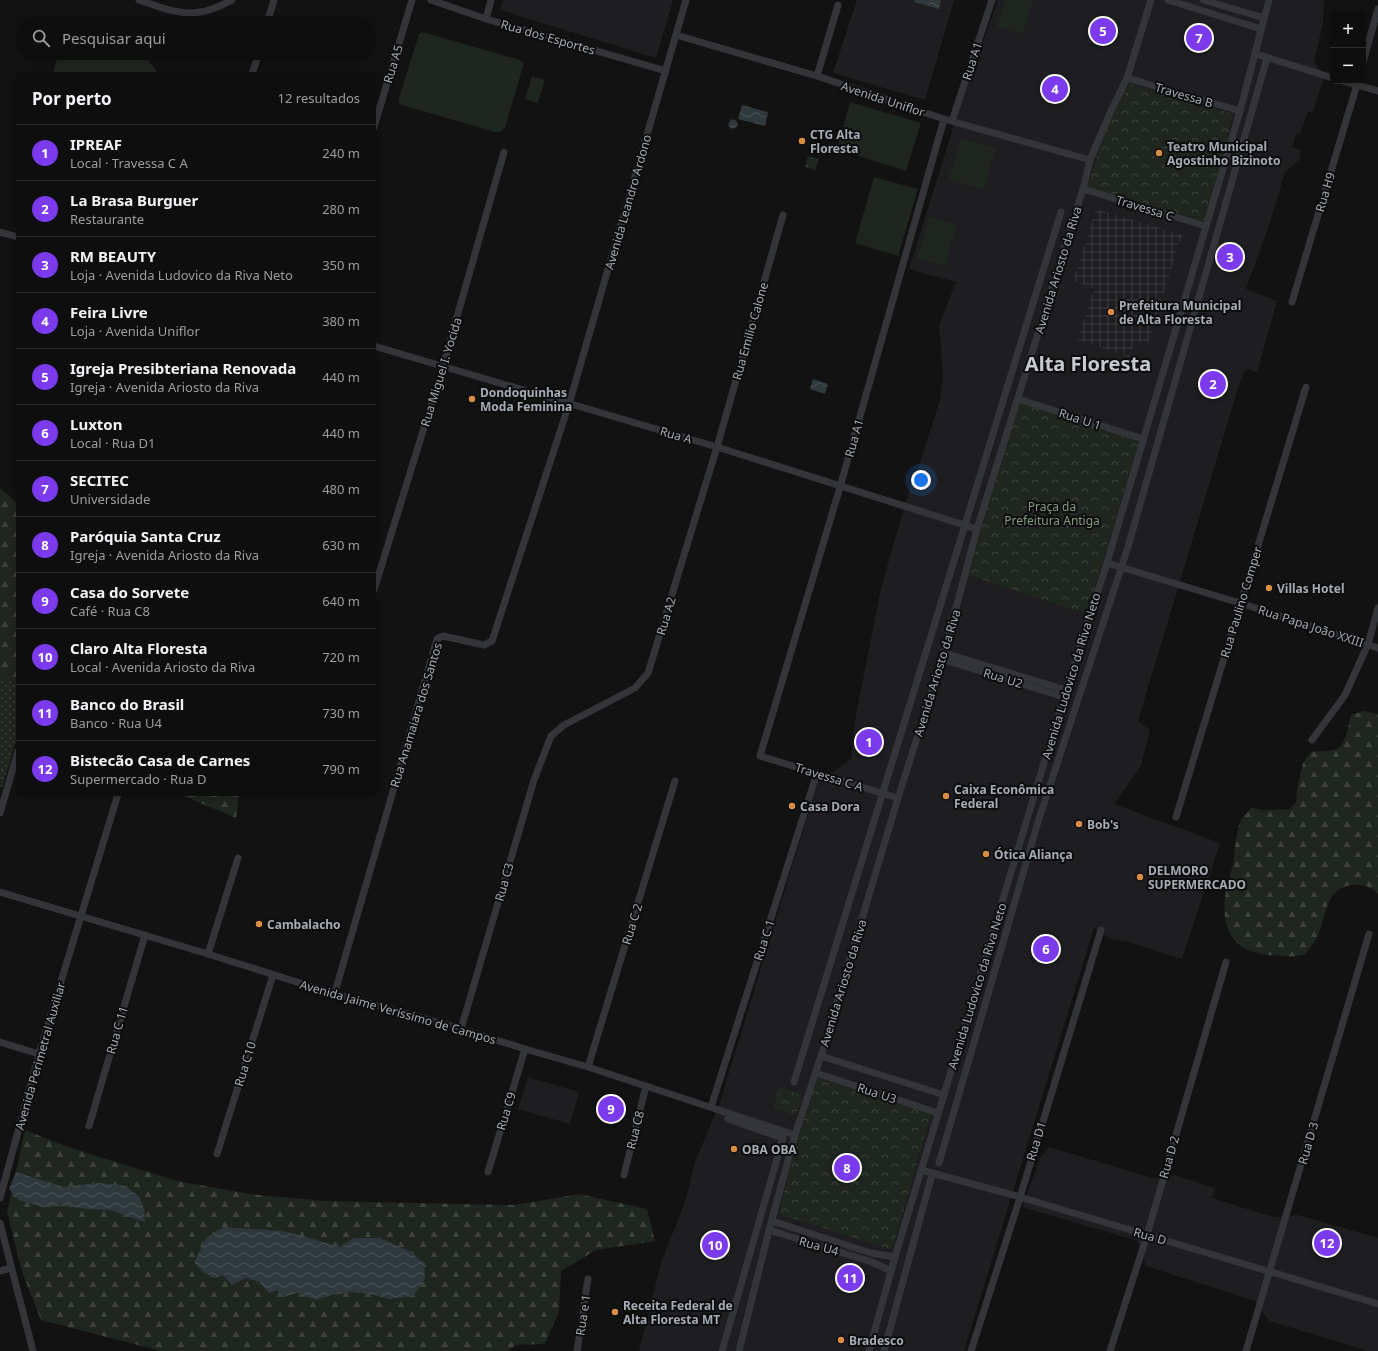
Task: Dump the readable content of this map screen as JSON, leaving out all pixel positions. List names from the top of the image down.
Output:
{
  "streets": {
    "street": [
      "Rua dos Esportes",
      "Rua A1",
      "Rua A5",
      "Travessa B",
      "Avenida Uniflor",
      "Rua H9",
      "Avenida Leandro Ardono",
      "Travessa C",
      "Avenida Ariosto da Riva",
      "Rua Emilio Calone",
      "Rua Miguel I. Yocida",
      "Rua U 1",
      "Rua A",
      "Rua Paulino Comper",
      "Rua A2",
      "Rua Papa João XXIII",
      "Avenida Ludovico da Riva Neto",
      "Rua U2",
      "Rua Anamaiara dos Santos",
      "Travessa C A",
      "Rua C3",
      "Rua C 2",
      "Rua C 1",
      "Avenida Jaime Veríssimo de Campos",
      "Rua C 11",
      "Avenida Perimetral Auxiliar",
      "Rua C10",
      "Rua U3",
      "Rua C9",
      "Rua C8",
      "Rua D1",
      "Rua D 3",
      "Rua D 2",
      "Rua D",
      "Rua U4",
      "Rua e 1"
    ]
  },
  "crossings": [
    ["Rua dos Esportes", "Avenida Leandro Ardono"],
    ["Rua A1", "Avenida Uniflor"],
    ["Rua A1", "Rua A"],
    ["Rua A1", "Travessa C A"],
    ["Travessa B", "Avenida Ariosto da Riva"],
    ["Travessa B", "Avenida Ludovico da Riva Neto"],
    ["Avenida Uniflor", "Avenida Leandro Ardono"],
    ["Avenida Uniflor", "Avenida Ariosto da Riva"],
    ["Avenida Leandro Ardono", "Rua A"],
    ["Avenida Leandro Ardono", "Rua Anamaiara dos Santos"],
    ["Travessa C", "Avenida Ariosto da Riva"],
    ["Travessa C", "Avenida Ludovico da Riva Neto"],
    ["Avenida Ariosto da Riva", "Rua U 1"],
    ["Avenida Ariosto da Riva", "Rua A"],
    ["Avenida Ariosto da Riva", "Rua U2"],
    ["Avenida Ariosto da Riva", "Travessa C A"],
    ["Avenida Ariosto da Riva", "Avenida Jaime Veríssimo de Campos"],
    ["Avenida Ariosto da Riva", "Rua U3"],
    ["Avenida Ariosto da Riva", "Rua U4"],
    ["Rua Emilio Calone", "Rua A"],
    ["Rua Emilio Calone", "Rua A2"],
    ["Rua Miguel I. Yocida", "Rua A"],
    ["Rua U 1", "Avenida Ludovico da Riva Neto"],
    ["Rua A", "Rua A2"],
    ["Rua A", "Rua Anamaiara dos Santos"],
    ["Rua Paulino Comper", "Rua Papa João XXIII"],
    ["Rua A2", "Rua C3"],
    ["Rua Papa João XXIII", "Avenida Ludovico da Riva Neto"],
    ["Avenida Ludovico da Riva Neto", "Rua U2"],
    ["Avenida Ludovico da Riva Neto", "Rua U3"],
    ["Avenida Ludovico da Riva Neto", "Rua D"],
    ["Avenida Ludovico da Riva Neto", "Rua U4"],
    ["Rua Anamaiara dos Santos", "Avenida Jaime Veríssimo de Campos"],
    ["Travessa C A", "Rua C 1"],
    ["Rua C3", "Avenida Jaime Veríssimo de Campos"],
    ["Rua C 2", "Avenida Jaime Veríssimo de Campos"],
    ["Rua C 1", "Avenida Jaime Veríssimo de Campos"],
    ["Avenida Jaime Veríssimo de Campos", "Rua C 11"],
    ["Avenida Jaime Veríssimo de Campos", "Avenida Perimetral Auxiliar"],
    ["Avenida Jaime Veríssimo de Campos", "Rua C10"],
    ["Avenida Jaime Veríssimo de Campos", "Rua C9"],
    ["Avenida Jaime Veríssimo de Campos", "Rua C8"],
    ["Rua D1", "Rua D"],
    ["Rua D 3", "Rua D"],
    ["Rua D 2", "Rua D"]
  ],
  "districts": ["Alta Floresta"],
  "parks": ["Praça da Prefeitura Antiga"],
  "places": [
    "CTG Alta Floresta",
    "Teatro Municipal Agostinho Bizinoto",
    "Prefeitura Municipal de Alta Floresta",
    "Dondoquinhas Moda Feminina",
    "Villas Hotel",
    "Caixa Econômica Federal",
    "Casa Dora",
    "Bob's",
    "Ótica Aliança",
    "DELMORO SUPERMERCADO",
    "Cambalacho",
    "OBA OBA",
    "Receita Federal de Alta Floresta MT",
    "Bradesco"
  ],
  "page": {
    "map_buttons": ["+", "−"],
    "pins": [
      "5",
      "7",
      "4",
      "3",
      "2",
      "1",
      "6",
      "9",
      "8",
      "12",
      "10",
      "11"
    ],
    "search": "Pesquisar aqui",
    "heading": ["Por perto", "12 resultados"],
    "list": [
      {
        "mark": "1",
        "name": "IPREAF",
        "note": "Local · Travessa C A",
        "value": "240 m"
      },
      {
        "mark": "2",
        "name": "La Brasa Burguer",
        "note": "Restaurante",
        "value": "280 m"
      },
      {
        "mark": "3",
        "name": "RM BEAUTY",
        "note": "Loja · Avenida Ludovico da Riva Neto",
        "value": "350 m"
      },
      {
        "mark": "4",
        "name": "Feira Livre",
        "note": "Loja · Avenida Uniflor",
        "value": "380 m"
      },
      {
        "mark": "5",
        "name": "Igreja Presibteriana Renovada",
        "note": "Igreja · Avenida Ariosto da Riva",
        "value": "440 m"
      },
      {
        "mark": "6",
        "name": "Luxton",
        "note": "Local · Rua D1",
        "value": "440 m"
      },
      {
        "mark": "7",
        "name": "SECITEC",
        "note": "Universidade",
        "value": "480 m"
      },
      {
        "mark": "8",
        "name": "Paróquia Santa Cruz",
        "note": "Igreja · Avenida Ariosto da Riva",
        "value": "630 m"
      },
      {
        "mark": "9",
        "name": "Casa do Sorvete",
        "note": "Café · Rua C8",
        "value": "640 m"
      },
      {
        "mark": "10",
        "name": "Claro Alta Floresta",
        "note": "Local · Avenida Ariosto da Riva",
        "value": "720 m"
      },
      {
        "mark": "11",
        "name": "Banco do Brasil",
        "note": "Banco · Rua U4",
        "value": "730 m"
      },
      {
        "mark": "12",
        "name": "Bistecão Casa de Carnes",
        "note": "Supermercado · Rua D",
        "value": "790 m"
      }
    ]
  }
}
